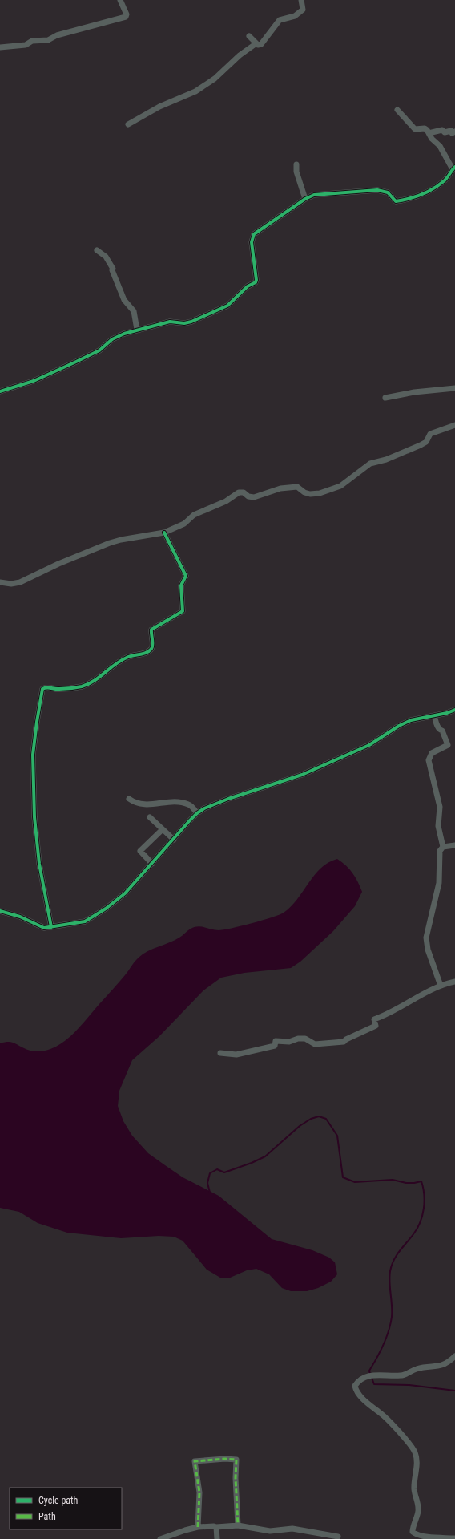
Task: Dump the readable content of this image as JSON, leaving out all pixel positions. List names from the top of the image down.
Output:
{
  "legend": ["Cycle path", "Path"]
}
